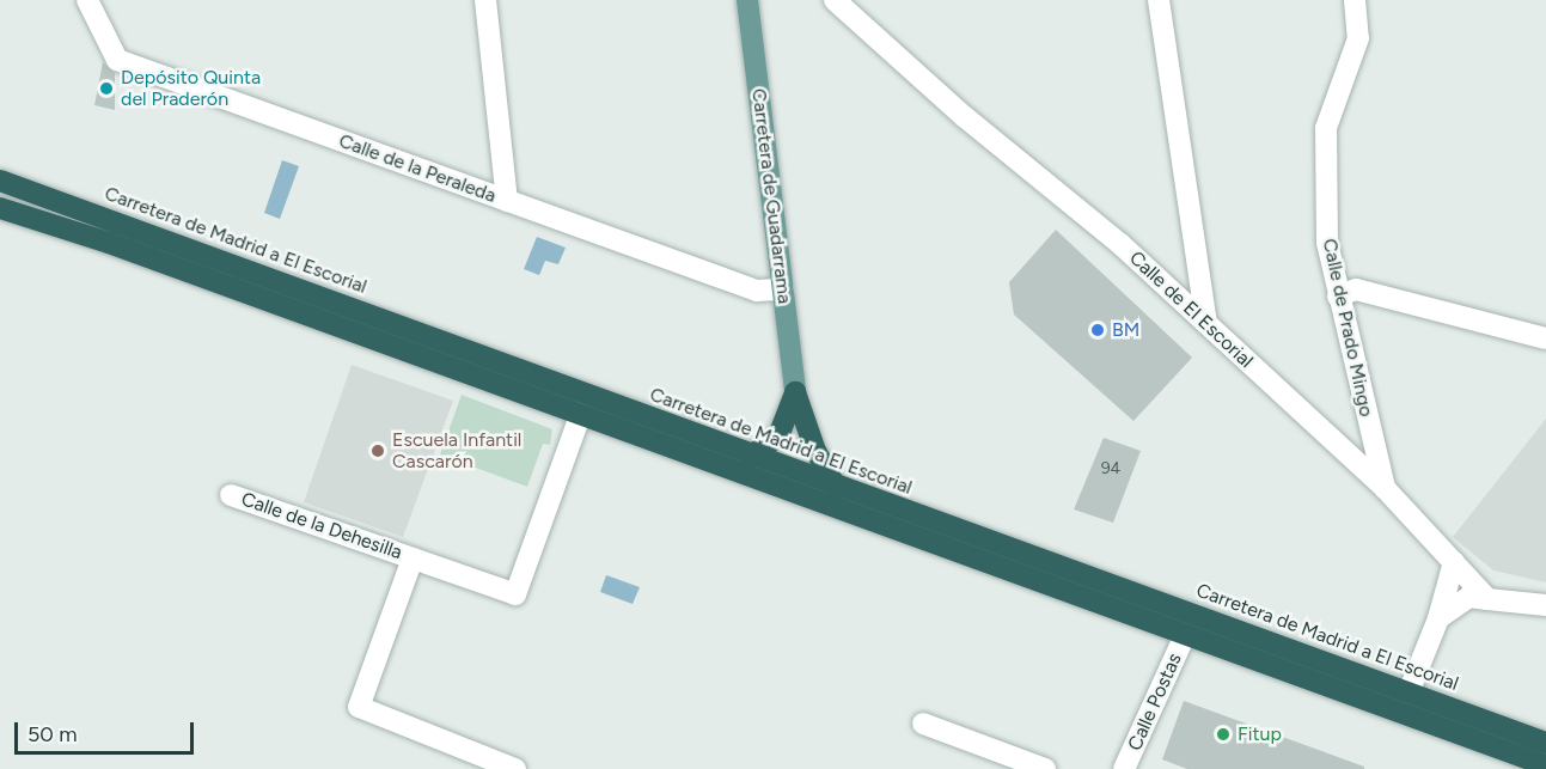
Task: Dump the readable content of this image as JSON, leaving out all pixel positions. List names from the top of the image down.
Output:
{
  "streets": {
    "highway": ["Carretera de Madrid a El Escorial"],
    "main road": ["Carretera de Guadarrama"],
    "street": [
      "Calle de la Peraleda",
      "Calle de El Escorial",
      "Calle de Prado Mingo",
      "Calle de la Dehesilla",
      "Calle Postas"
    ]
  },
  "crossings": [
    ["Calle de la Peraleda", "Carretera de Guadarrama"],
    ["Calle de El Escorial", "Calle de Prado Mingo"]
  ],
  "places": [
    "Depósito Quinta del Praderón",
    "BM",
    "Escuela Infantil Cascarón",
    "Fitup"
  ],
  "house_numbers": ["94"],
  "scale_bar": "50 m"
}
